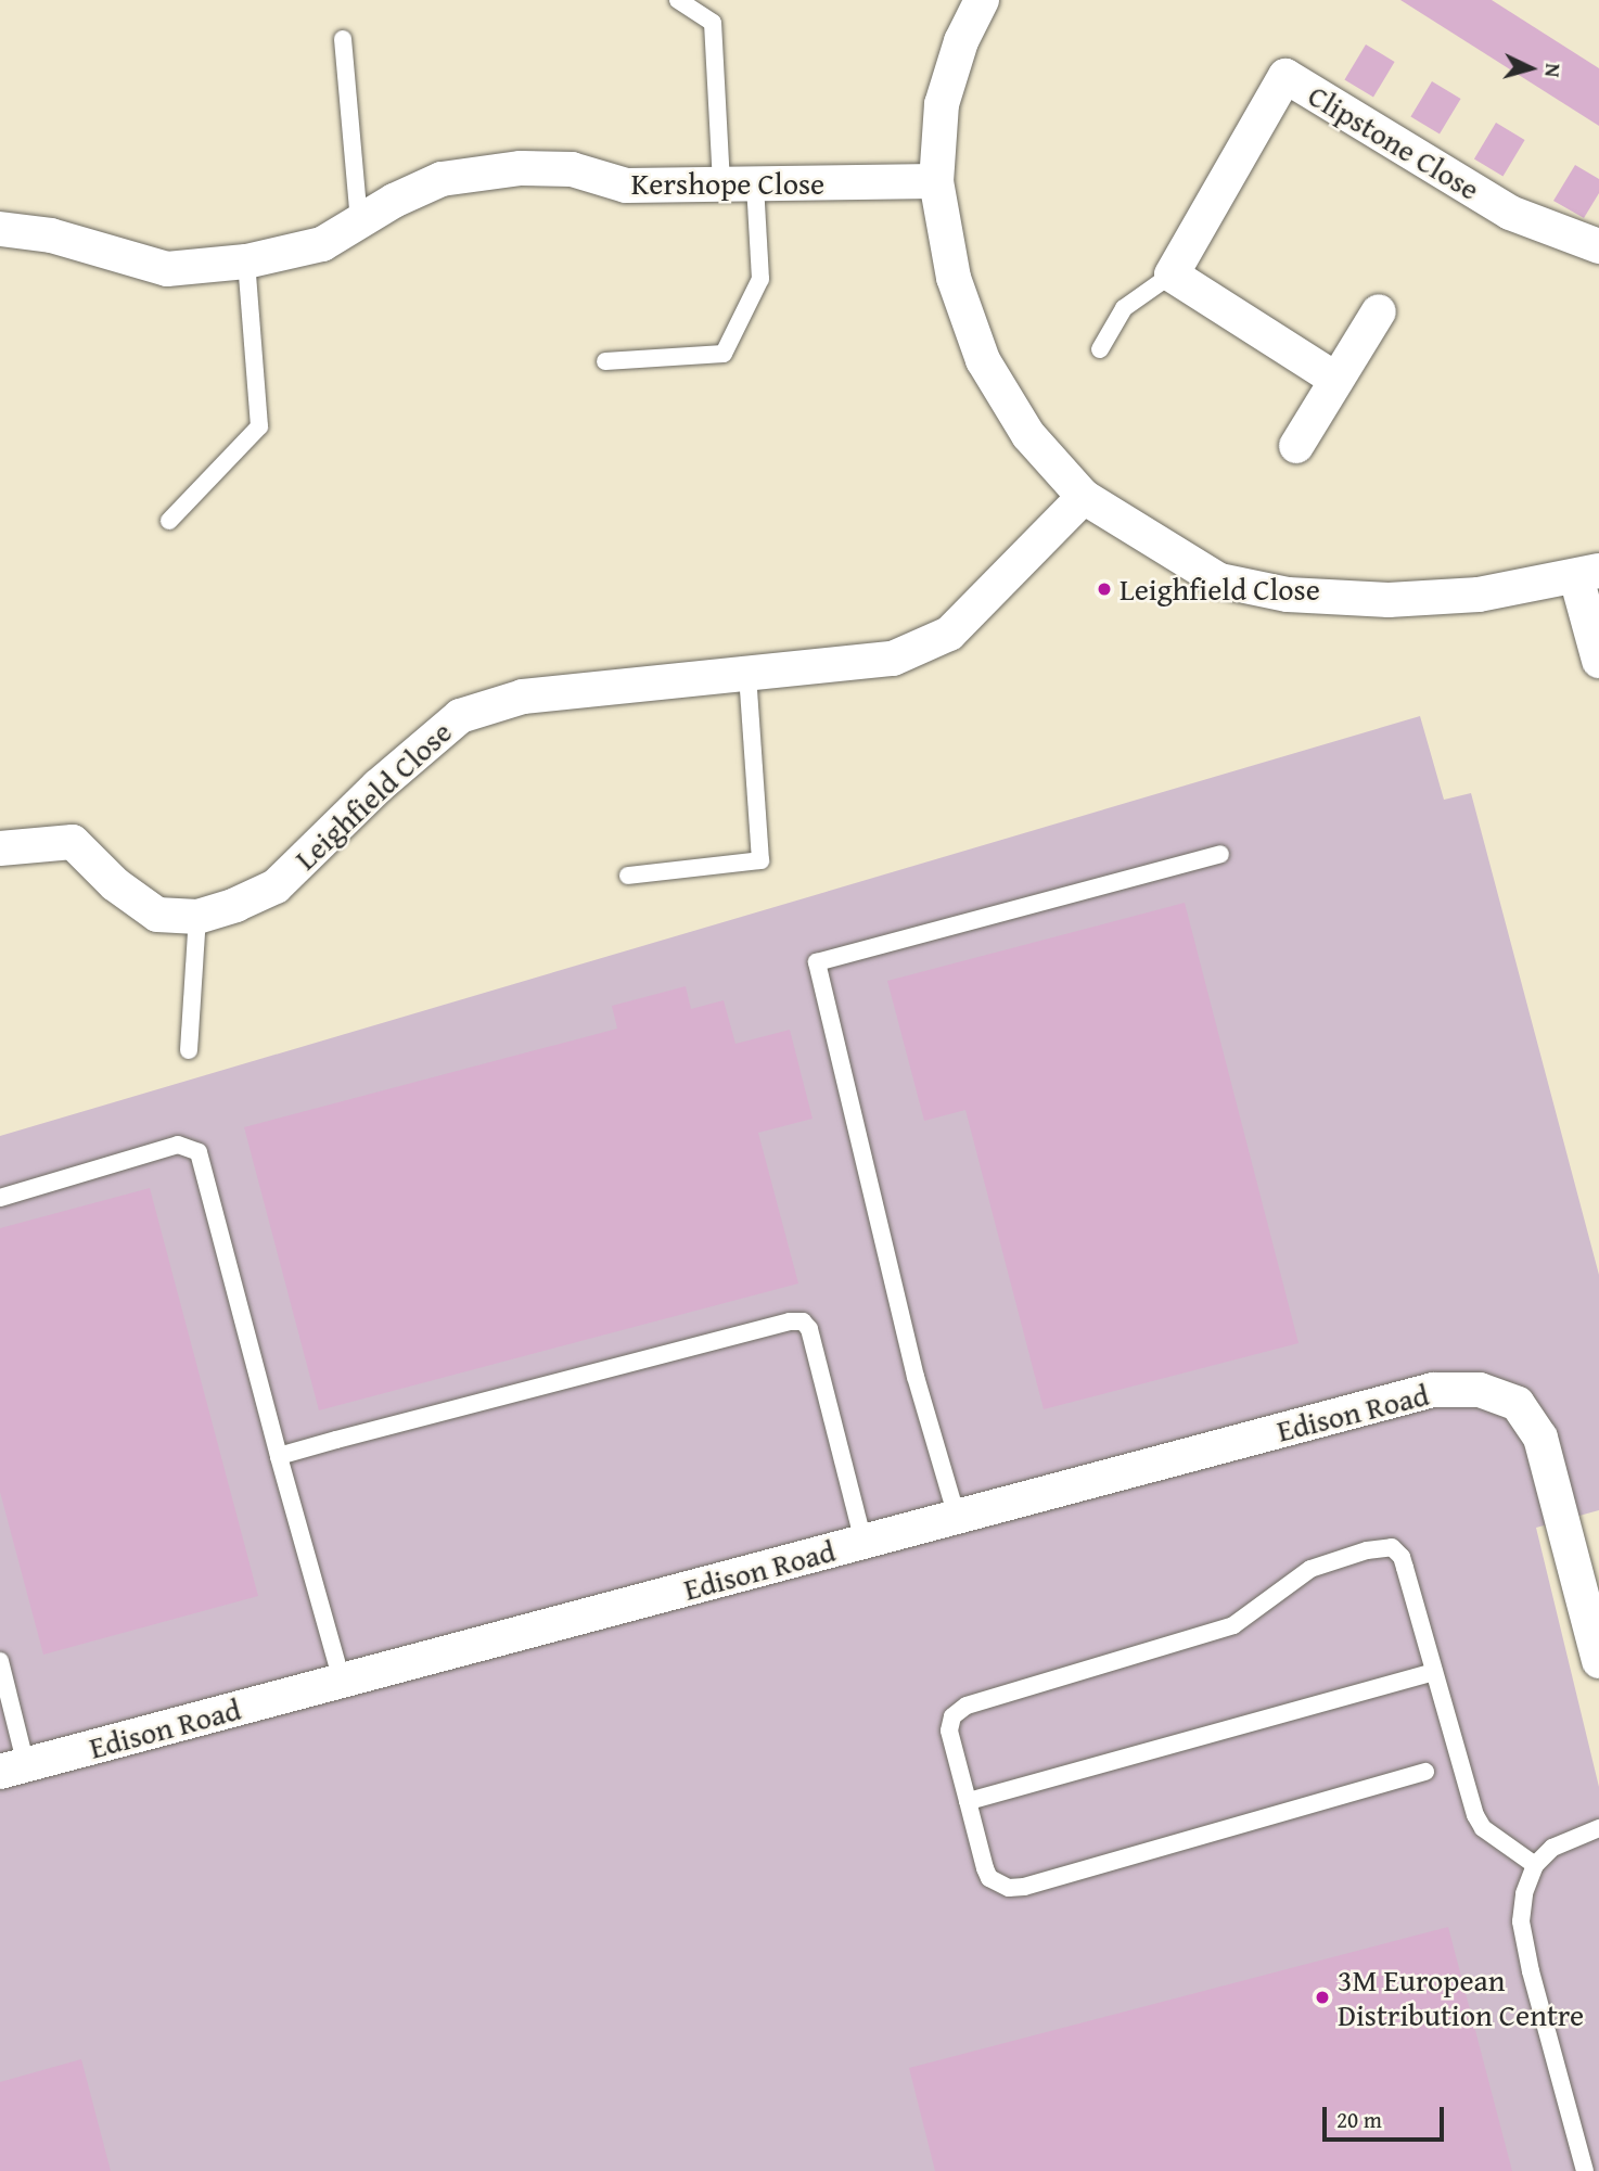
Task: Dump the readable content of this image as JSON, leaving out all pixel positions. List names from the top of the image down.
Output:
{
  "streets": {
    "street": [
      "Clipstone Close",
      "Kershope Close",
      "Leighfield Close",
      "Edison Road"
    ]
  },
  "places": ["Leighfield Close", "3M European Distribution Centre"],
  "scale_bar": "20 m",
  "north": "right"
}
